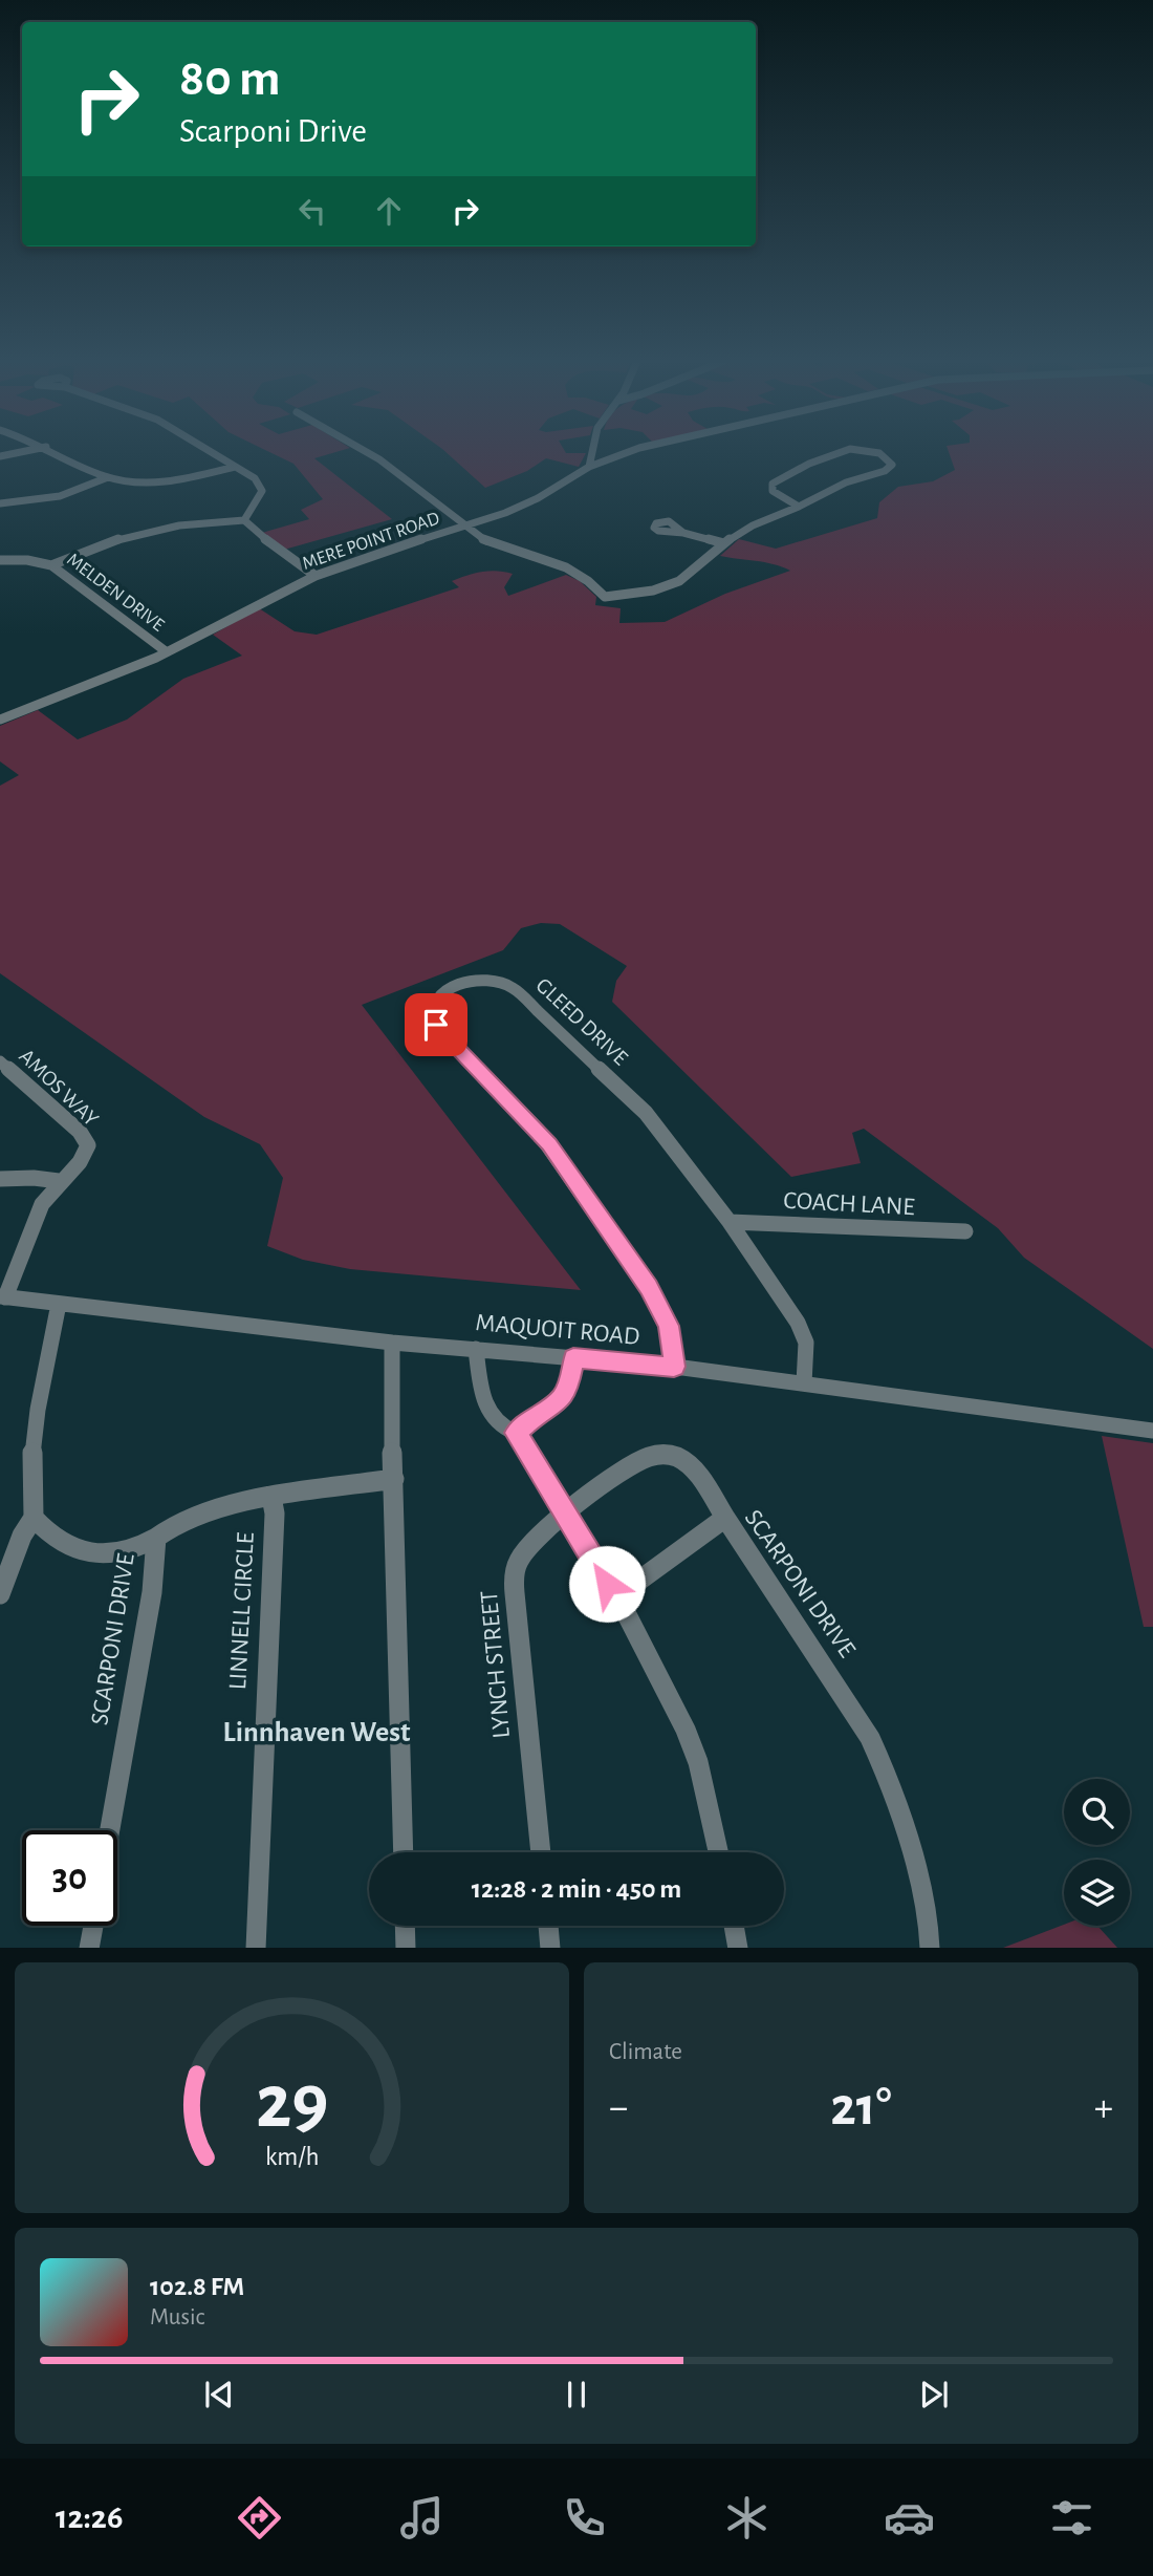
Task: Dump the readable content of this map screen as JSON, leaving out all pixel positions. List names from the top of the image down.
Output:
{
  "streets": {
    "street": [
      "MERE POINT ROAD",
      "MELDEN DRIVE",
      "GLEED DRIVE",
      "AMOS WAY",
      "COACH LANE",
      "MAQUOIT ROAD",
      "SCARPONI DRIVE",
      "LINNELL CIRCLE",
      "LYNCH STREET"
    ]
  },
  "crossings": [
    ["MERE POINT ROAD", "MELDEN DRIVE"],
    ["GLEED DRIVE", "COACH LANE"],
    ["GLEED DRIVE", "MAQUOIT ROAD"],
    ["AMOS WAY", "MAQUOIT ROAD"],
    ["SCARPONI DRIVE", "LINNELL CIRCLE"],
    ["SCARPONI DRIVE", "LYNCH STREET"]
  ],
  "districts": ["Linnhaven West"],
  "page": {
    "turn": ["80 m", "Scarponi Drive"],
    "limit": "30",
    "trip": "12:28 · 2 min · 450 m",
    "tile": "Climate",
    "heat": ["−", "21°", "+"],
    "song": ["102.8 FM", "Music"],
    "tabs": "12:26",
    "gauge": ["29", "km/h"]
  }
}
